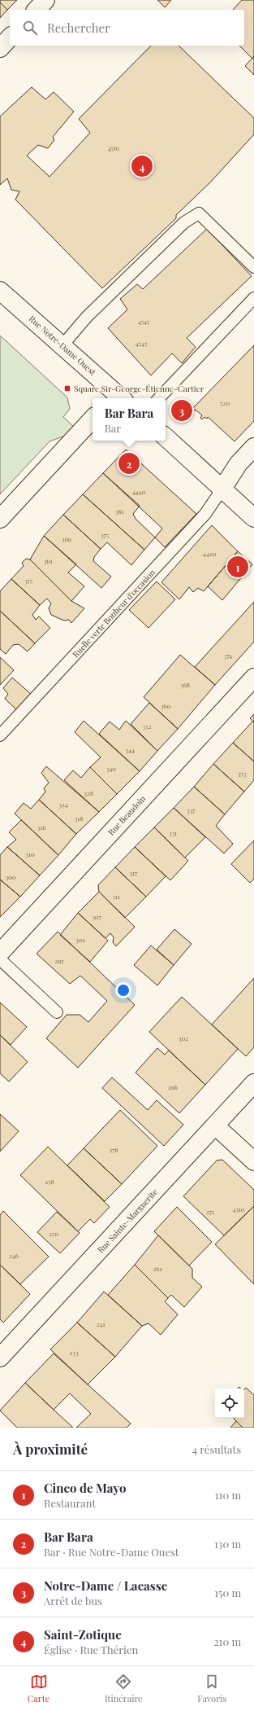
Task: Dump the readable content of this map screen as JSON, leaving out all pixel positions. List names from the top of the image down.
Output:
{
  "streets": {
    "street": ["Rue Notre-Dame Ouest", "Rue Beaudoin", "Rue Sainte-Marguerite"],
    "lane": ["Ruelle verte Bonheur d'occasion"]
  },
  "places": {
    "transit": ["Square Sir-George-Étienne-Cartier"]
  },
  "house_numbers": [
    "4565",
    "4545",
    "4545",
    "520",
    "4440",
    "381",
    "375",
    "369",
    "4420",
    "361",
    "355",
    "374",
    "368",
    "360",
    "352",
    "344",
    "340",
    "353",
    "328",
    "324",
    "337",
    "318",
    "316",
    "331",
    "310",
    "317",
    "300",
    "311",
    "307",
    "301",
    "295",
    "302",
    "296",
    "278",
    "258",
    "4310",
    "271",
    "250",
    "246",
    "261",
    "241",
    "233"
  ],
  "page": {
    "search": "Rechercher",
    "pins": [
      "4",
      "3",
      "2",
      "1"
    ],
    "popup": ["Bar Bara", "Bar"],
    "heading": ["À proximité", "4 résultats"],
    "list": [
      {
        "mark": "1",
        "name": "Cinco de Mayo",
        "note": "Restaurant",
        "value": "110 m"
      },
      {
        "mark": "2",
        "name": "Bar Bara",
        "note": "Bar · Rue Notre-Dame Ouest",
        "value": "130 m"
      },
      {
        "mark": "3",
        "name": "Notre-Dame / Lacasse",
        "note": "Arrêt de bus",
        "value": "150 m"
      },
      {
        "mark": "4",
        "name": "Saint-Zotique",
        "note": "Église · Rue Thérien",
        "value": "210 m"
      }
    ],
    "nav": ["Carte", "Itinéraire", "Favoris"]
  }
}
